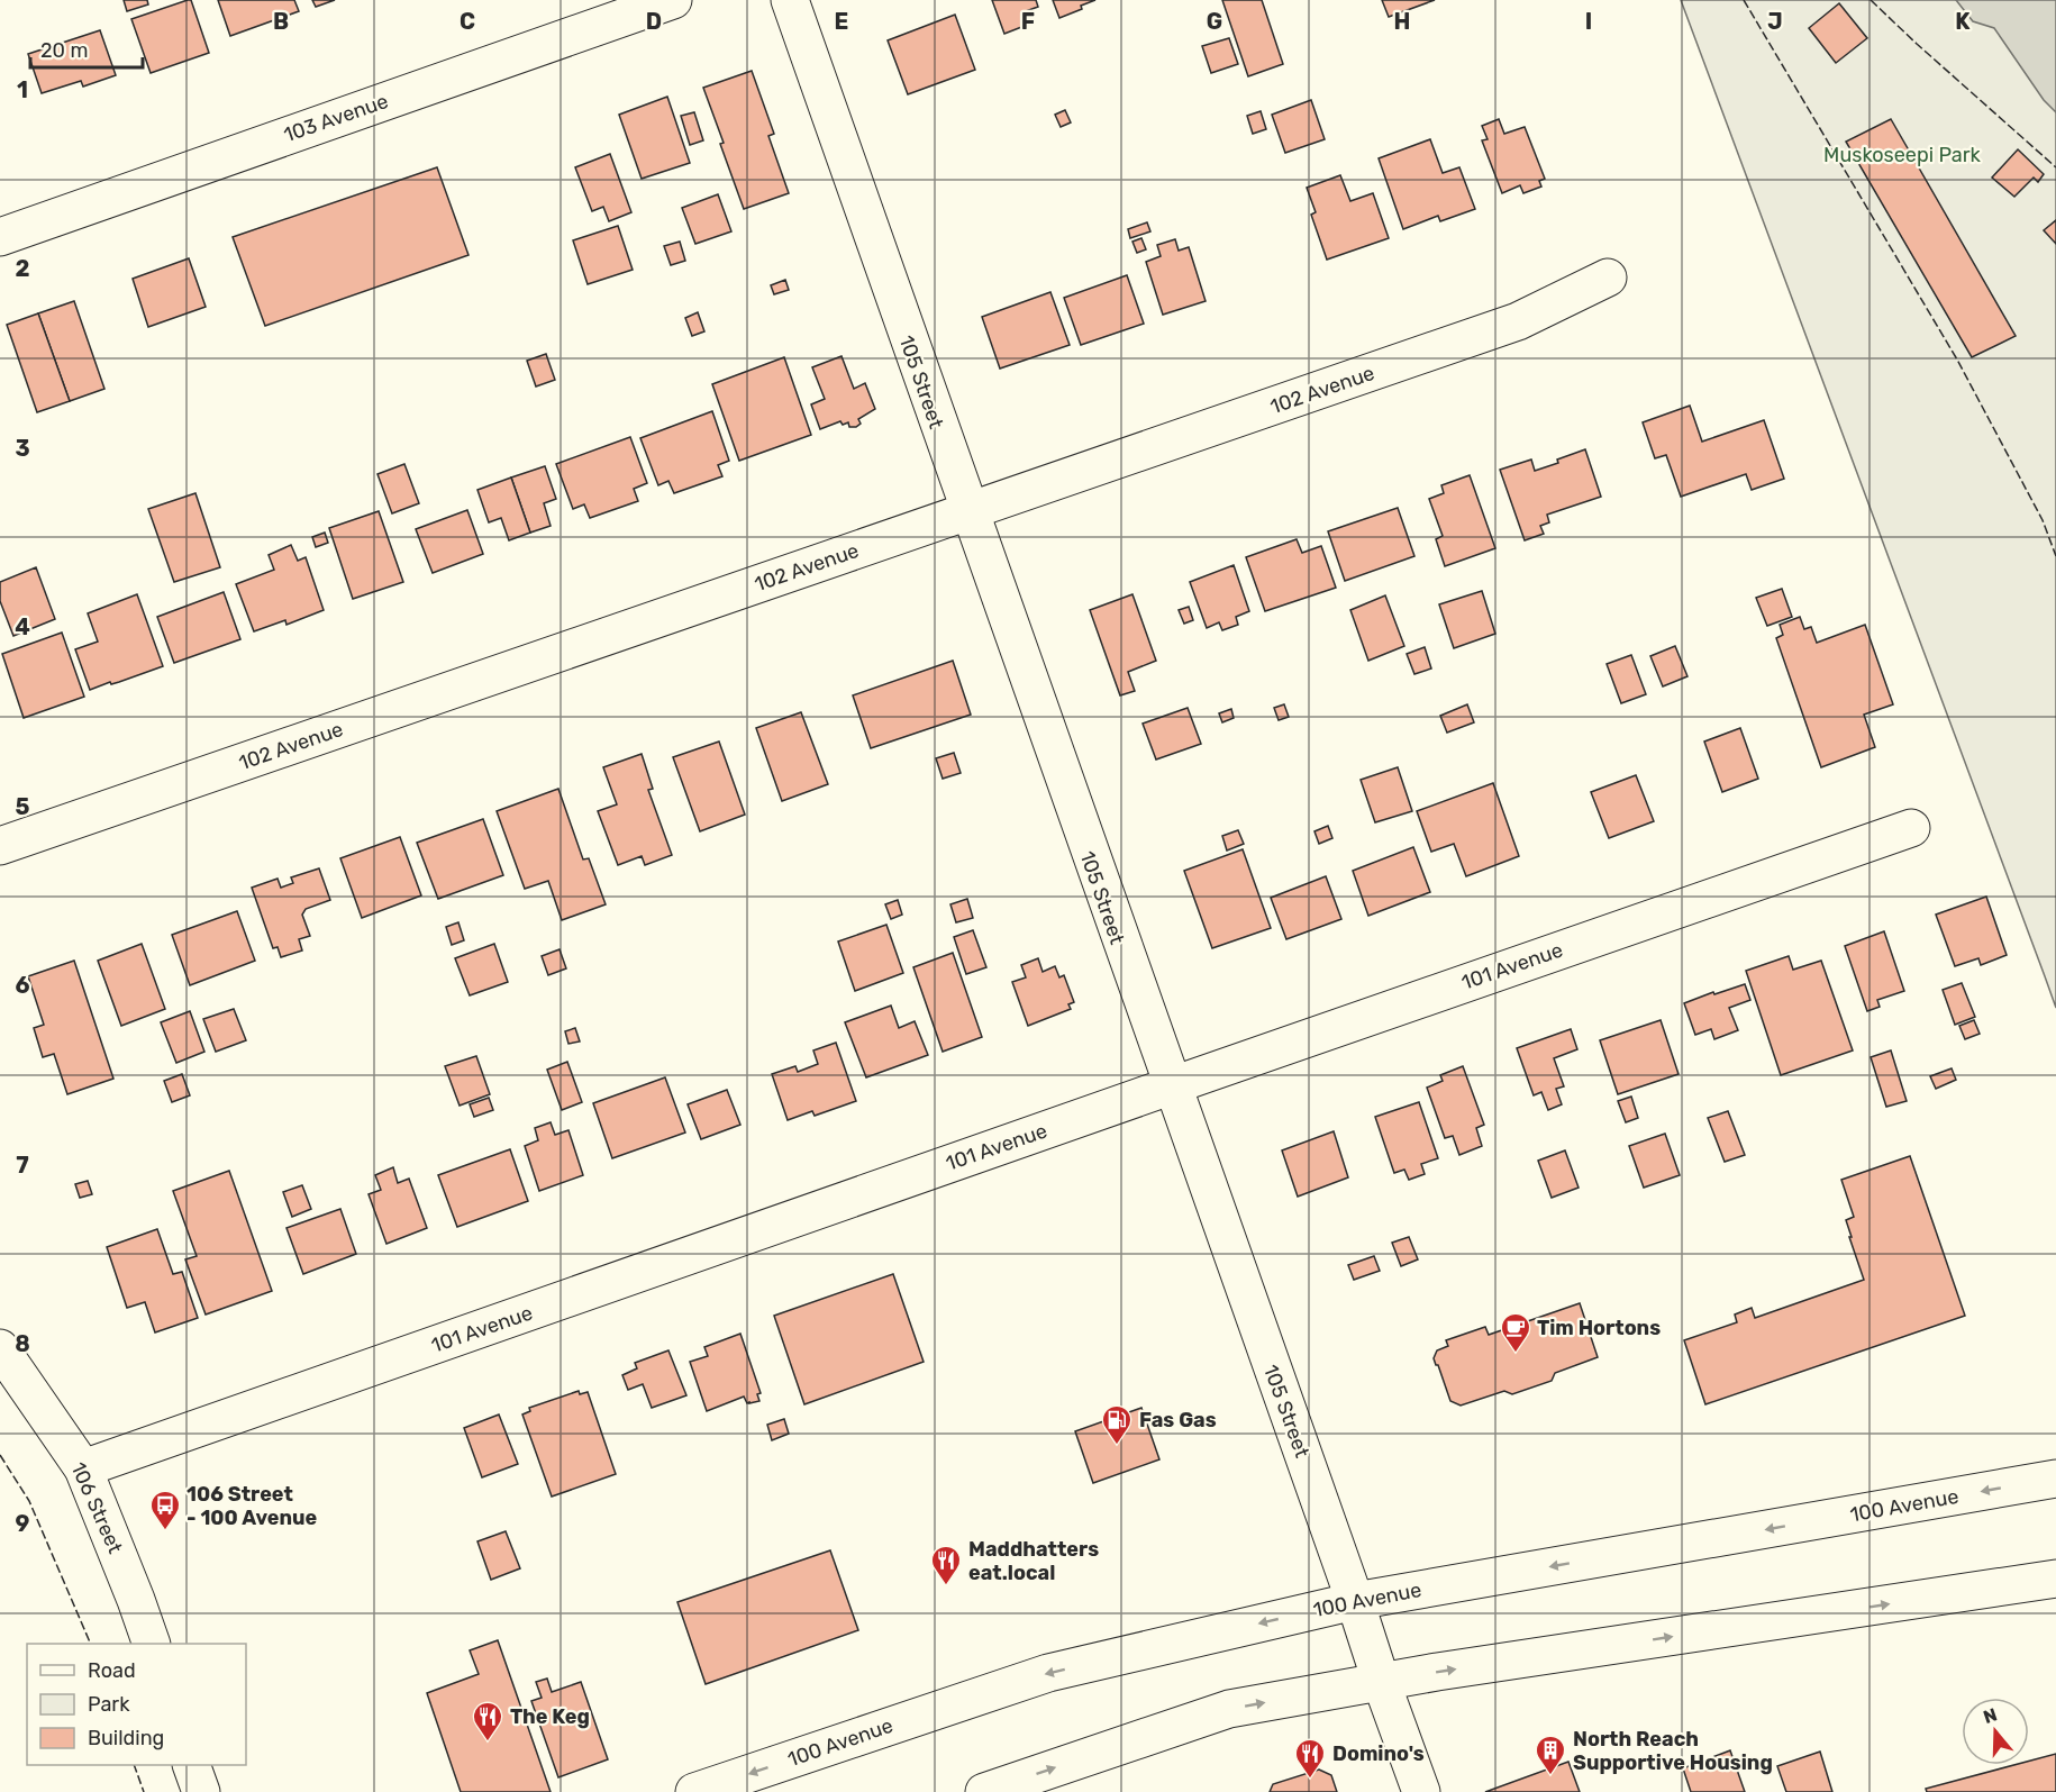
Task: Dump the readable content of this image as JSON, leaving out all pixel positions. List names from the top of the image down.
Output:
{
  "streets": {
    "street": [
      "103 Avenue",
      "105 Street",
      "102 Avenue",
      "101 Avenue",
      "100 Avenue",
      "106 Street"
    ]
  },
  "crossings": [
    ["105 Street", "102 Avenue"],
    ["105 Street", "101 Avenue"],
    ["105 Street", "100 Avenue"],
    ["101 Avenue", "106 Street"]
  ],
  "parks": ["Muskoseepi Park"],
  "places": {
    "cafe": ["Tim Hortons"],
    "fuel station": ["Fas Gas"],
    "bus stop": ["106 Street - 100 Avenue"],
    "restaurant": ["Maddhatters eat.local", "The Keg", "Domino's"],
    "building": ["North Reach Supportive Housing"]
  },
  "legend": ["Road", "Park", "Building"],
  "scale_bar": "20 m",
  "north": "top",
  "grid": {
    "columns": [
      "B",
      "C",
      "D",
      "E",
      "F",
      "G",
      "H",
      "I",
      "J",
      "K"
    ],
    "rows": [
      "1",
      "2",
      "3",
      "4",
      "5",
      "6",
      "7",
      "8",
      "9"
    ]
  }
}
